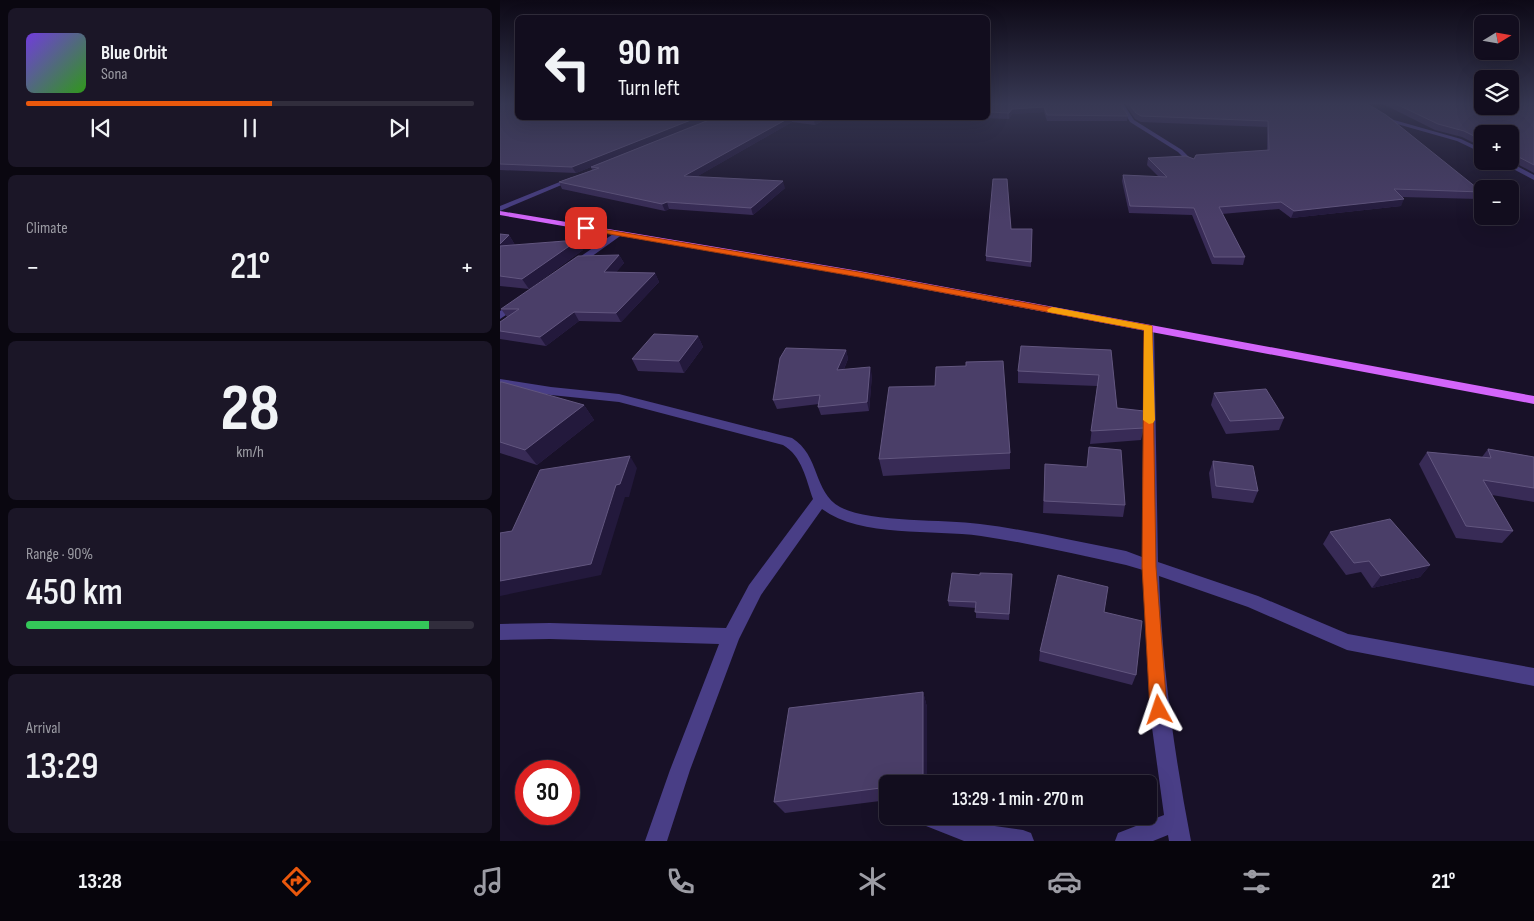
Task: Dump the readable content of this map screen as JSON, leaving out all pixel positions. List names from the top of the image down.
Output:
{
  "north": "right",
  "page": {
    "map_buttons": ["+", "−"],
    "turn": ["90 m", "Turn left"],
    "song": ["Blue Orbit", "Sona"],
    "tile": [
      "Climate",
      ["28", "km/h"],
      ["Range · 90%", "450 km"],
      ["Arrival", "13:29"]
    ],
    "heat": ["−", "21°", "+"],
    "limit": "30",
    "trip": "13:29 · 1 min · 270 m",
    "tabs": ["13:28", "21°"]
  }
}
